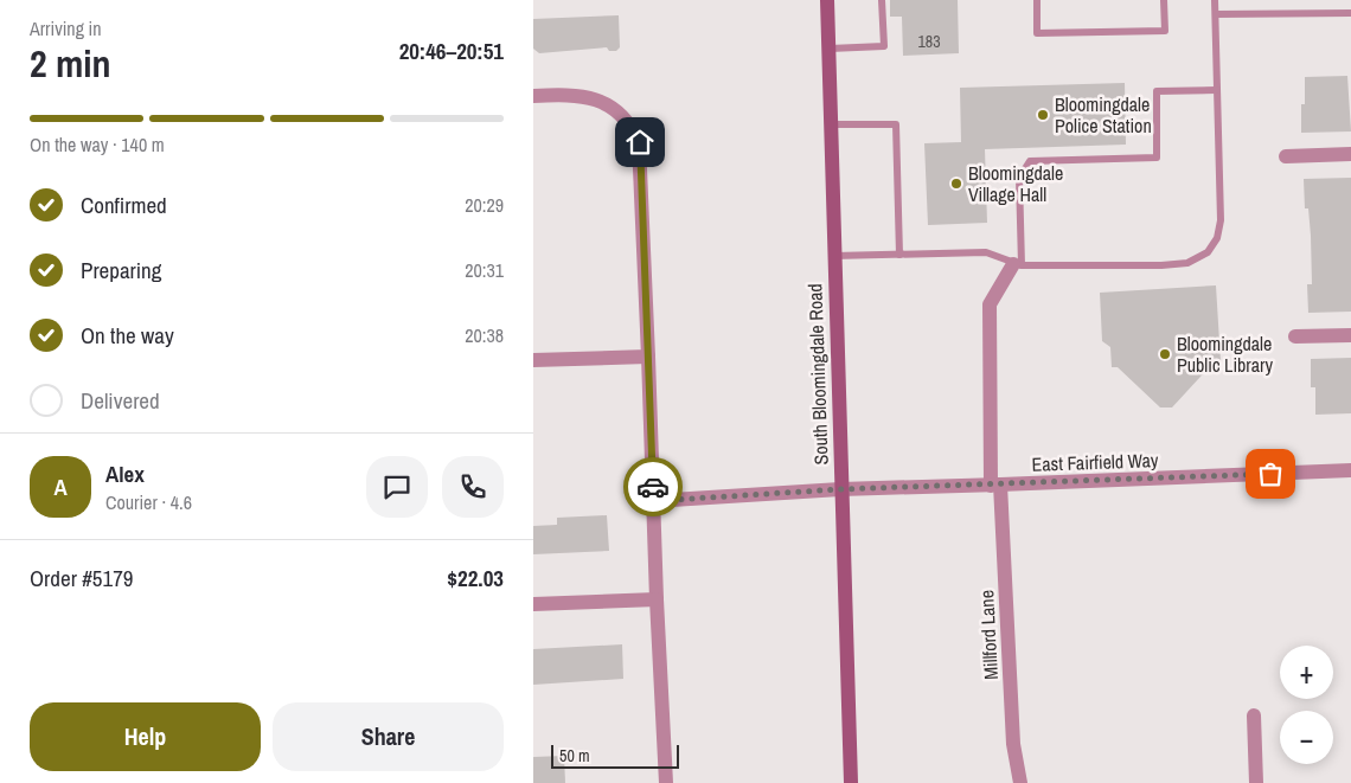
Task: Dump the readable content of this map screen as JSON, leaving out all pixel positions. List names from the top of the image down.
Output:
{
  "streets": {
    "main road": ["South Bloomingdale Road"],
    "street": ["East Fairfield Way", "Millford Lane"]
  },
  "crossings": [
    ["South Bloomingdale Road", "East Fairfield Way"],
    ["East Fairfield Way", "Millford Lane"]
  ],
  "places": ["Bloomingdale Police Station", "Bloomingdale Village Hall", "Bloomingdale Public Library"],
  "house_numbers": ["183"],
  "scale_bar": "50 m",
  "page": {
    "heading": ["2 min", "Arriving in", "20:46–20:51"],
    "panel": [
      "Alex",
      "Courier · 4.6",
      "Order #5179",
      "$22.03"
    ],
    "bar": "On the way · 140 m",
    "list": [
      ["Confirmed", "20:29"],
      ["Preparing", "20:31"],
      ["On the way", "20:38"],
      "Delivered"
    ],
    "round": "A",
    "map_buttons": ["+", "−"],
    "buttons": ["Help", "Share"],
    "scale": "50 m"
  }
}
